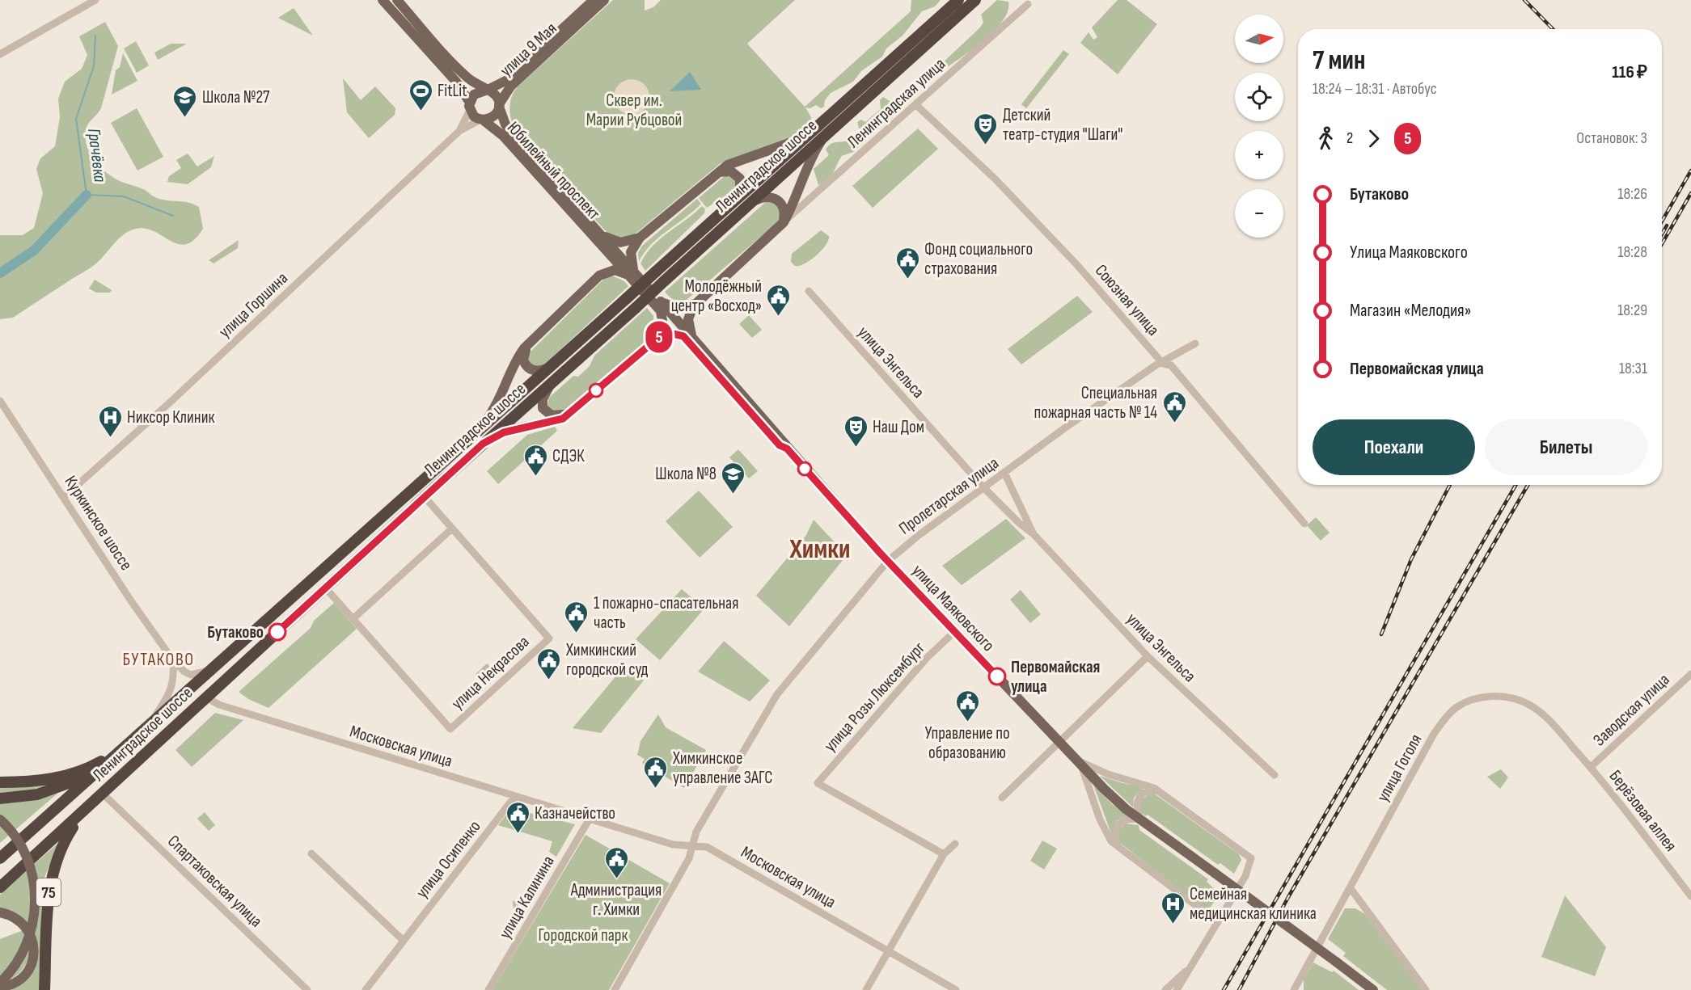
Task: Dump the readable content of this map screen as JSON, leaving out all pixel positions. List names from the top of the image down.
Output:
{
  "streets": {
    "highway": ["Ленинградское шоссе", "75"],
    "main road": ["улица 9 Мая", "Юбилейный проспект", "улица Маяковского"],
    "street": [
      "Ленинградская улица",
      "Союзная улица",
      "улица Горшина",
      "улица Энгельса",
      "Пролетарская улица",
      "Куркинское шоссе",
      "улица Некрасова",
      "улица Розы Люксембург",
      "Заводская улица",
      "Московская улица",
      "улица Гоголя",
      "Берёзовая аллея",
      "улица Осипенко",
      "Спартаковская улица",
      "улица Калинина"
    ]
  },
  "crossings": [
    ["улица 9 Мая", "Юбилейный проспект"],
    ["улица 9 Мая", "улица Горшина"],
    ["Ленинградская улица", "Союзная улица"],
    ["Ленинградское шоссе", "Куркинское шоссе"],
    ["Ленинградское шоссе", "улица Некрасова"],
    ["Ленинградское шоссе", "Московская улица"],
    ["Ленинградское шоссе", "Спартаковская улица"],
    ["Ленинградское шоссе", "75"],
    ["Юбилейный проспект", "улица Горшина"],
    ["Юбилейный проспект", "улица Маяковского"],
    ["Союзная улица", "Пролетарская улица"],
    ["улица Горшина", "Куркинское шоссе"],
    ["улица Энгельса", "Пролетарская улица"],
    ["Пролетарская улица", "улица Маяковского"],
    ["Пролетарская улица", "Московская улица"],
    ["улица Маяковского", "улица Розы Люксембург"],
    ["Заводская улица", "улица Гоголя"],
    ["Заводская улица", "Берёзовая аллея"],
    ["Московская улица", "улица Осипенко"],
    ["Московская улица", "улица Калинина"],
    ["улица Гоголя", "Берёзовая аллея"]
  ],
  "districts": ["Химки", "БУТАКОВО"],
  "water": ["Грачёвка"],
  "parks": ["Сквер им. Марии Рубцовой", "Городской парк"],
  "places": {
    "sports": ["FitLit"],
    "school or university": ["Школа №27", "Школа №8"],
    "theatre": ["Детский театр-студия \"Шаги\"", "Наш Дом"],
    "public building": [
      "Фонд социального страхования",
      "Молодёжный центр «Восход»",
      "Специальная пожарная часть № 14",
      "СДЭК",
      "1 пожарно-спасательная часть",
      "Химкинский городской суд",
      "Управление по образованию",
      "Химкинское управление ЗАГС",
      "Казначейство",
      "Администрация г. Химки"
    ],
    "hospital": ["Никсор Клиник", "Семейная медицинская клиника"],
    "other": ["Бутаково", "Первомайская улица"]
  },
  "lines": ["bus line 5"],
  "north": "right",
  "page": {
    "on_map": "5",
    "map_buttons": ["+", "−"],
    "heading": ["7 мин", "18:24 – 18:31 · Автобус", "116 ₽"],
    "legs": ["2", "5", "Остановок: 3"],
    "list": [
      {
        "name": "Бутаково",
        "value": "18:26"
      },
      {
        "name": "Улица Маяковского",
        "value": "18:28"
      },
      {
        "name": "Магазин «Мелодия»",
        "value": "18:29"
      },
      {
        "name": "Первомайская улица",
        "value": "18:31"
      }
    ],
    "buttons": ["Поехали", "Билеты"]
  }
}
